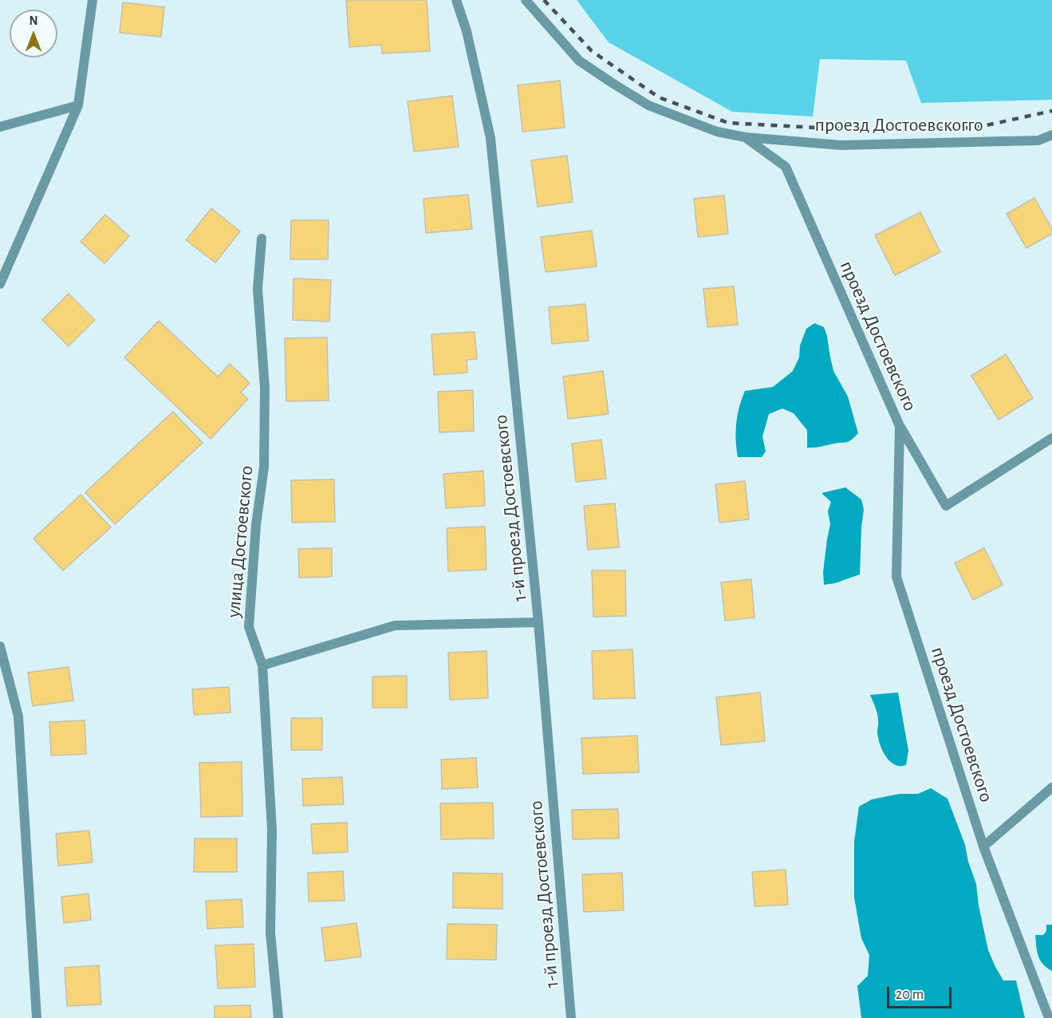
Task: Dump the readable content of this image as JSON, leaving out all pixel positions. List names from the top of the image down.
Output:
{
  "streets": {
    "street": [
      "проезд Достоевскогго",
      "проезд Достоевского",
      "1-й проезд Достоевского",
      "улица Достоевского"
    ]
  },
  "crossings": [
    ["проезд Достоевскогго", "проезд Достоевского"]
  ],
  "scale_bar": "20 m",
  "north": "top"
}
